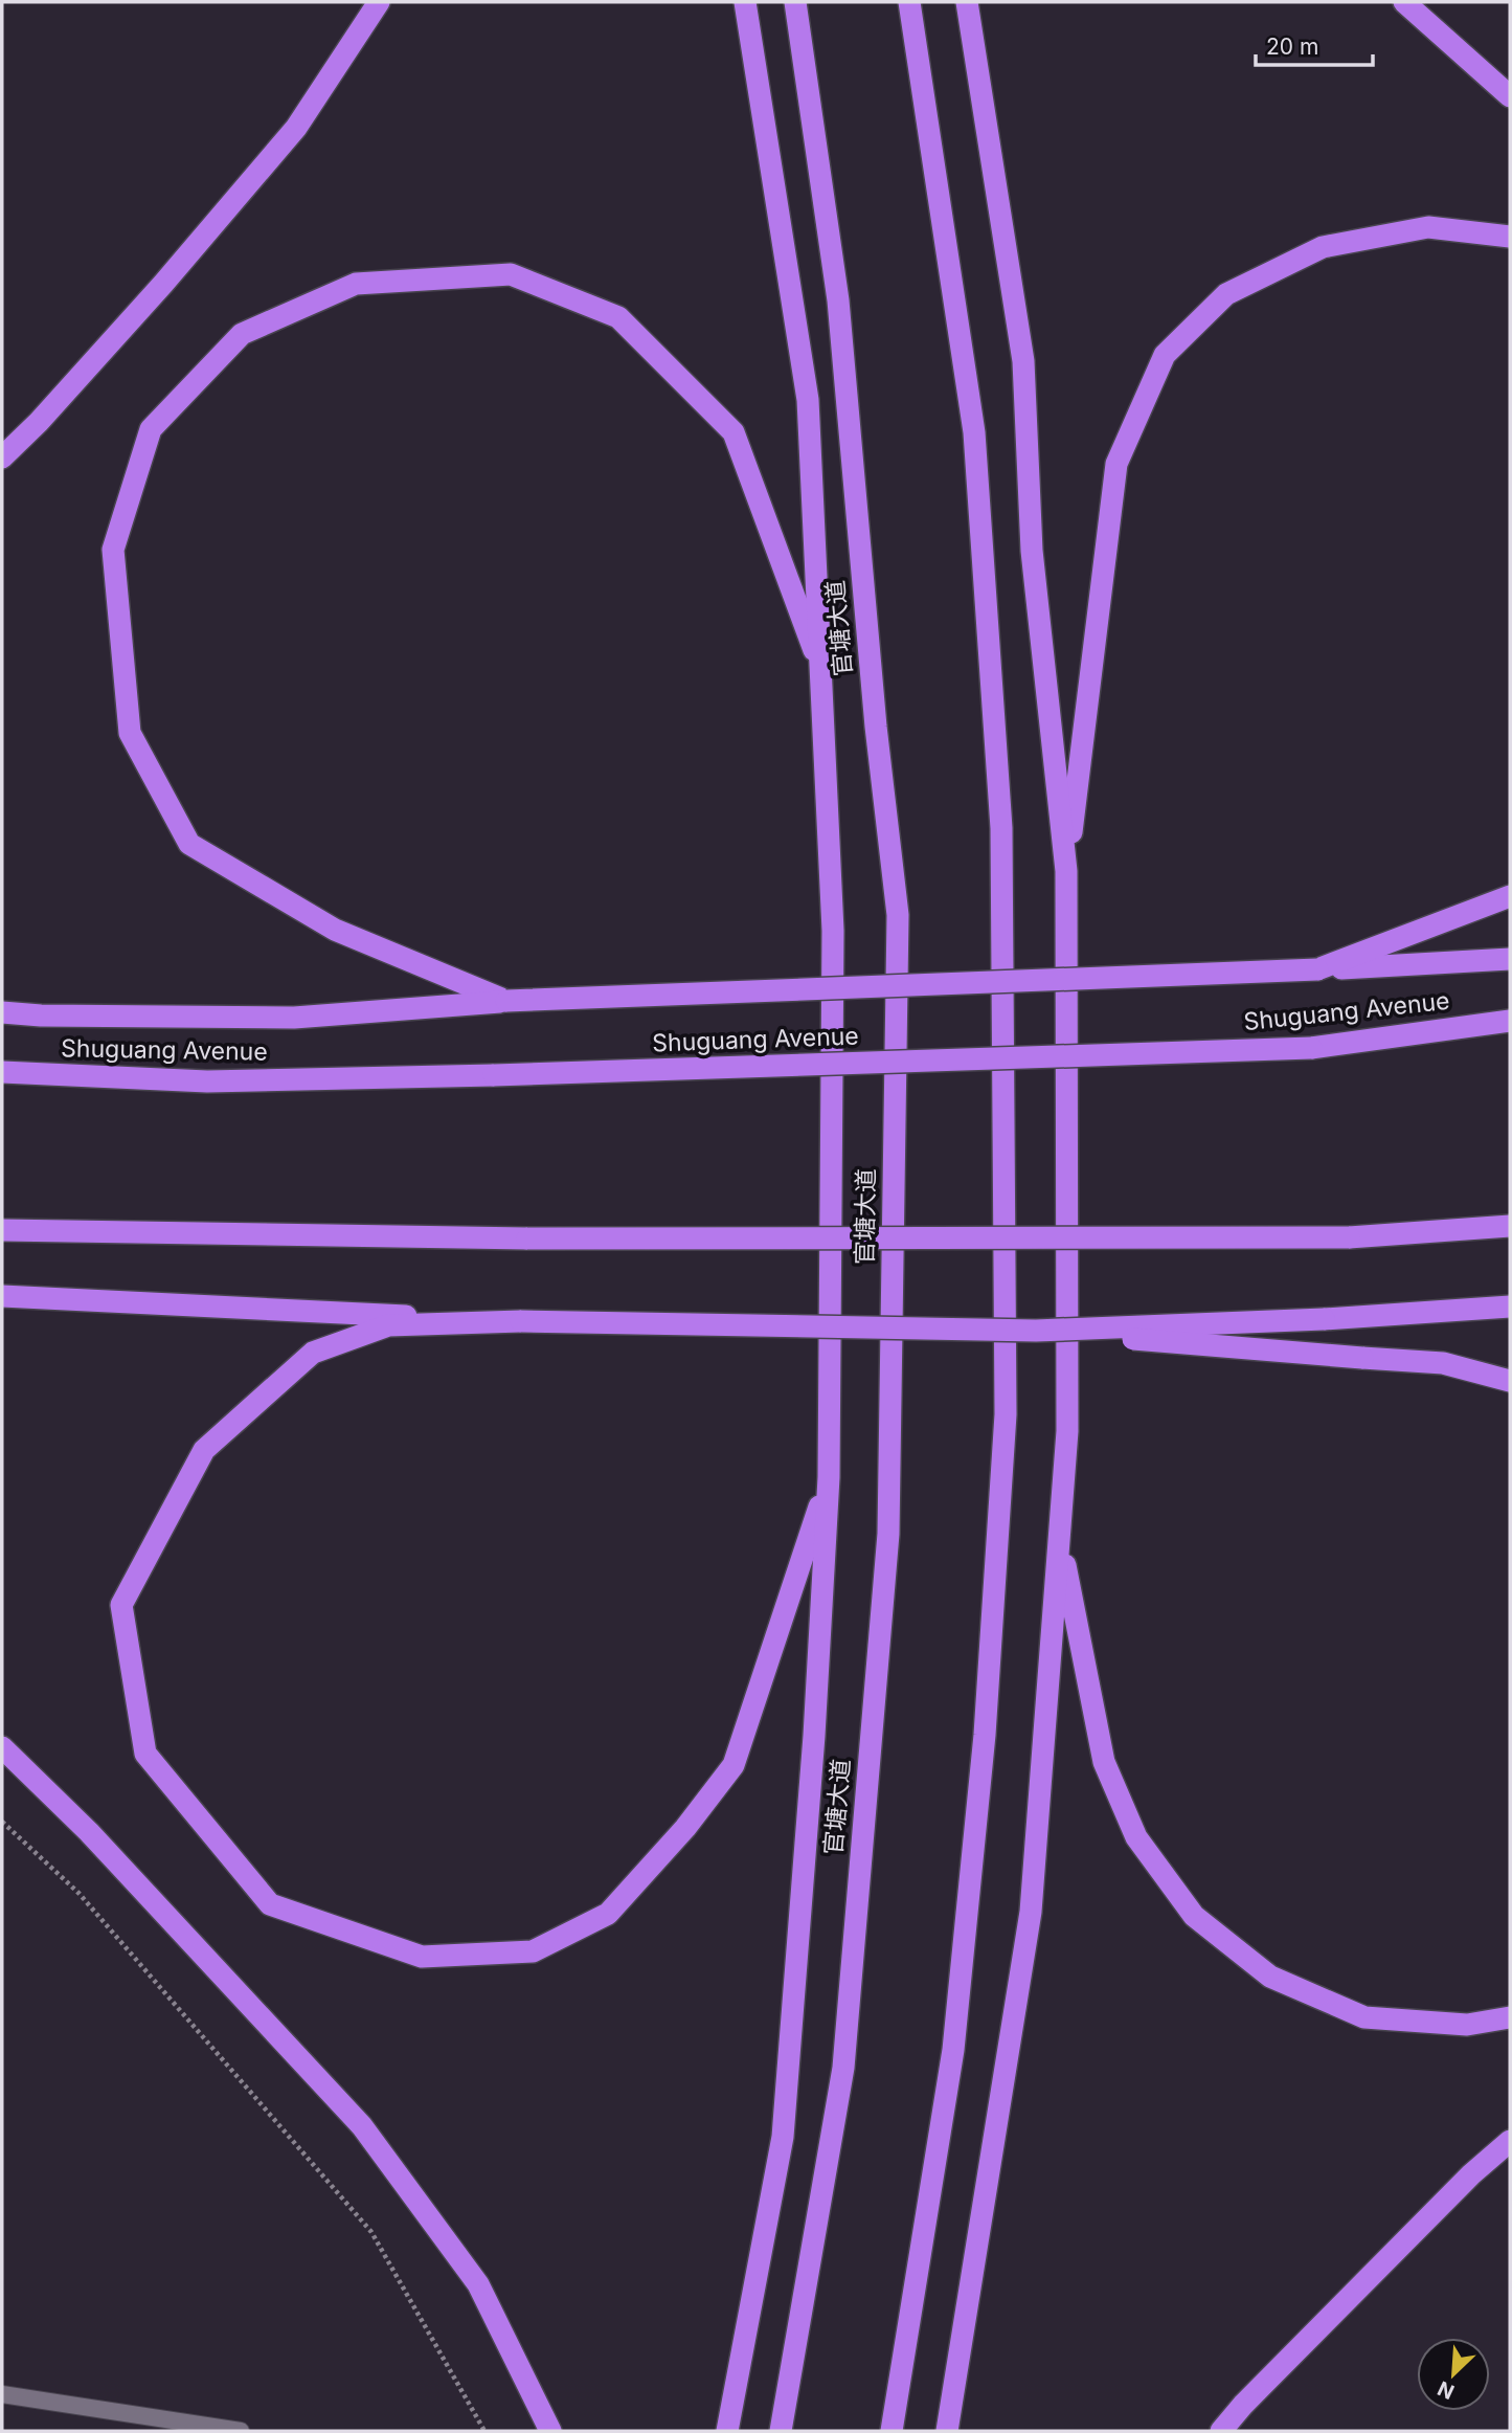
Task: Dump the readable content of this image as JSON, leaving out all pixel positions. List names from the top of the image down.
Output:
{
  "streets": {
    "highway": ["官塘大道", "Shuguang Avenue"]
  },
  "scale_bar": "20 m",
  "north": "bottom left"
}
